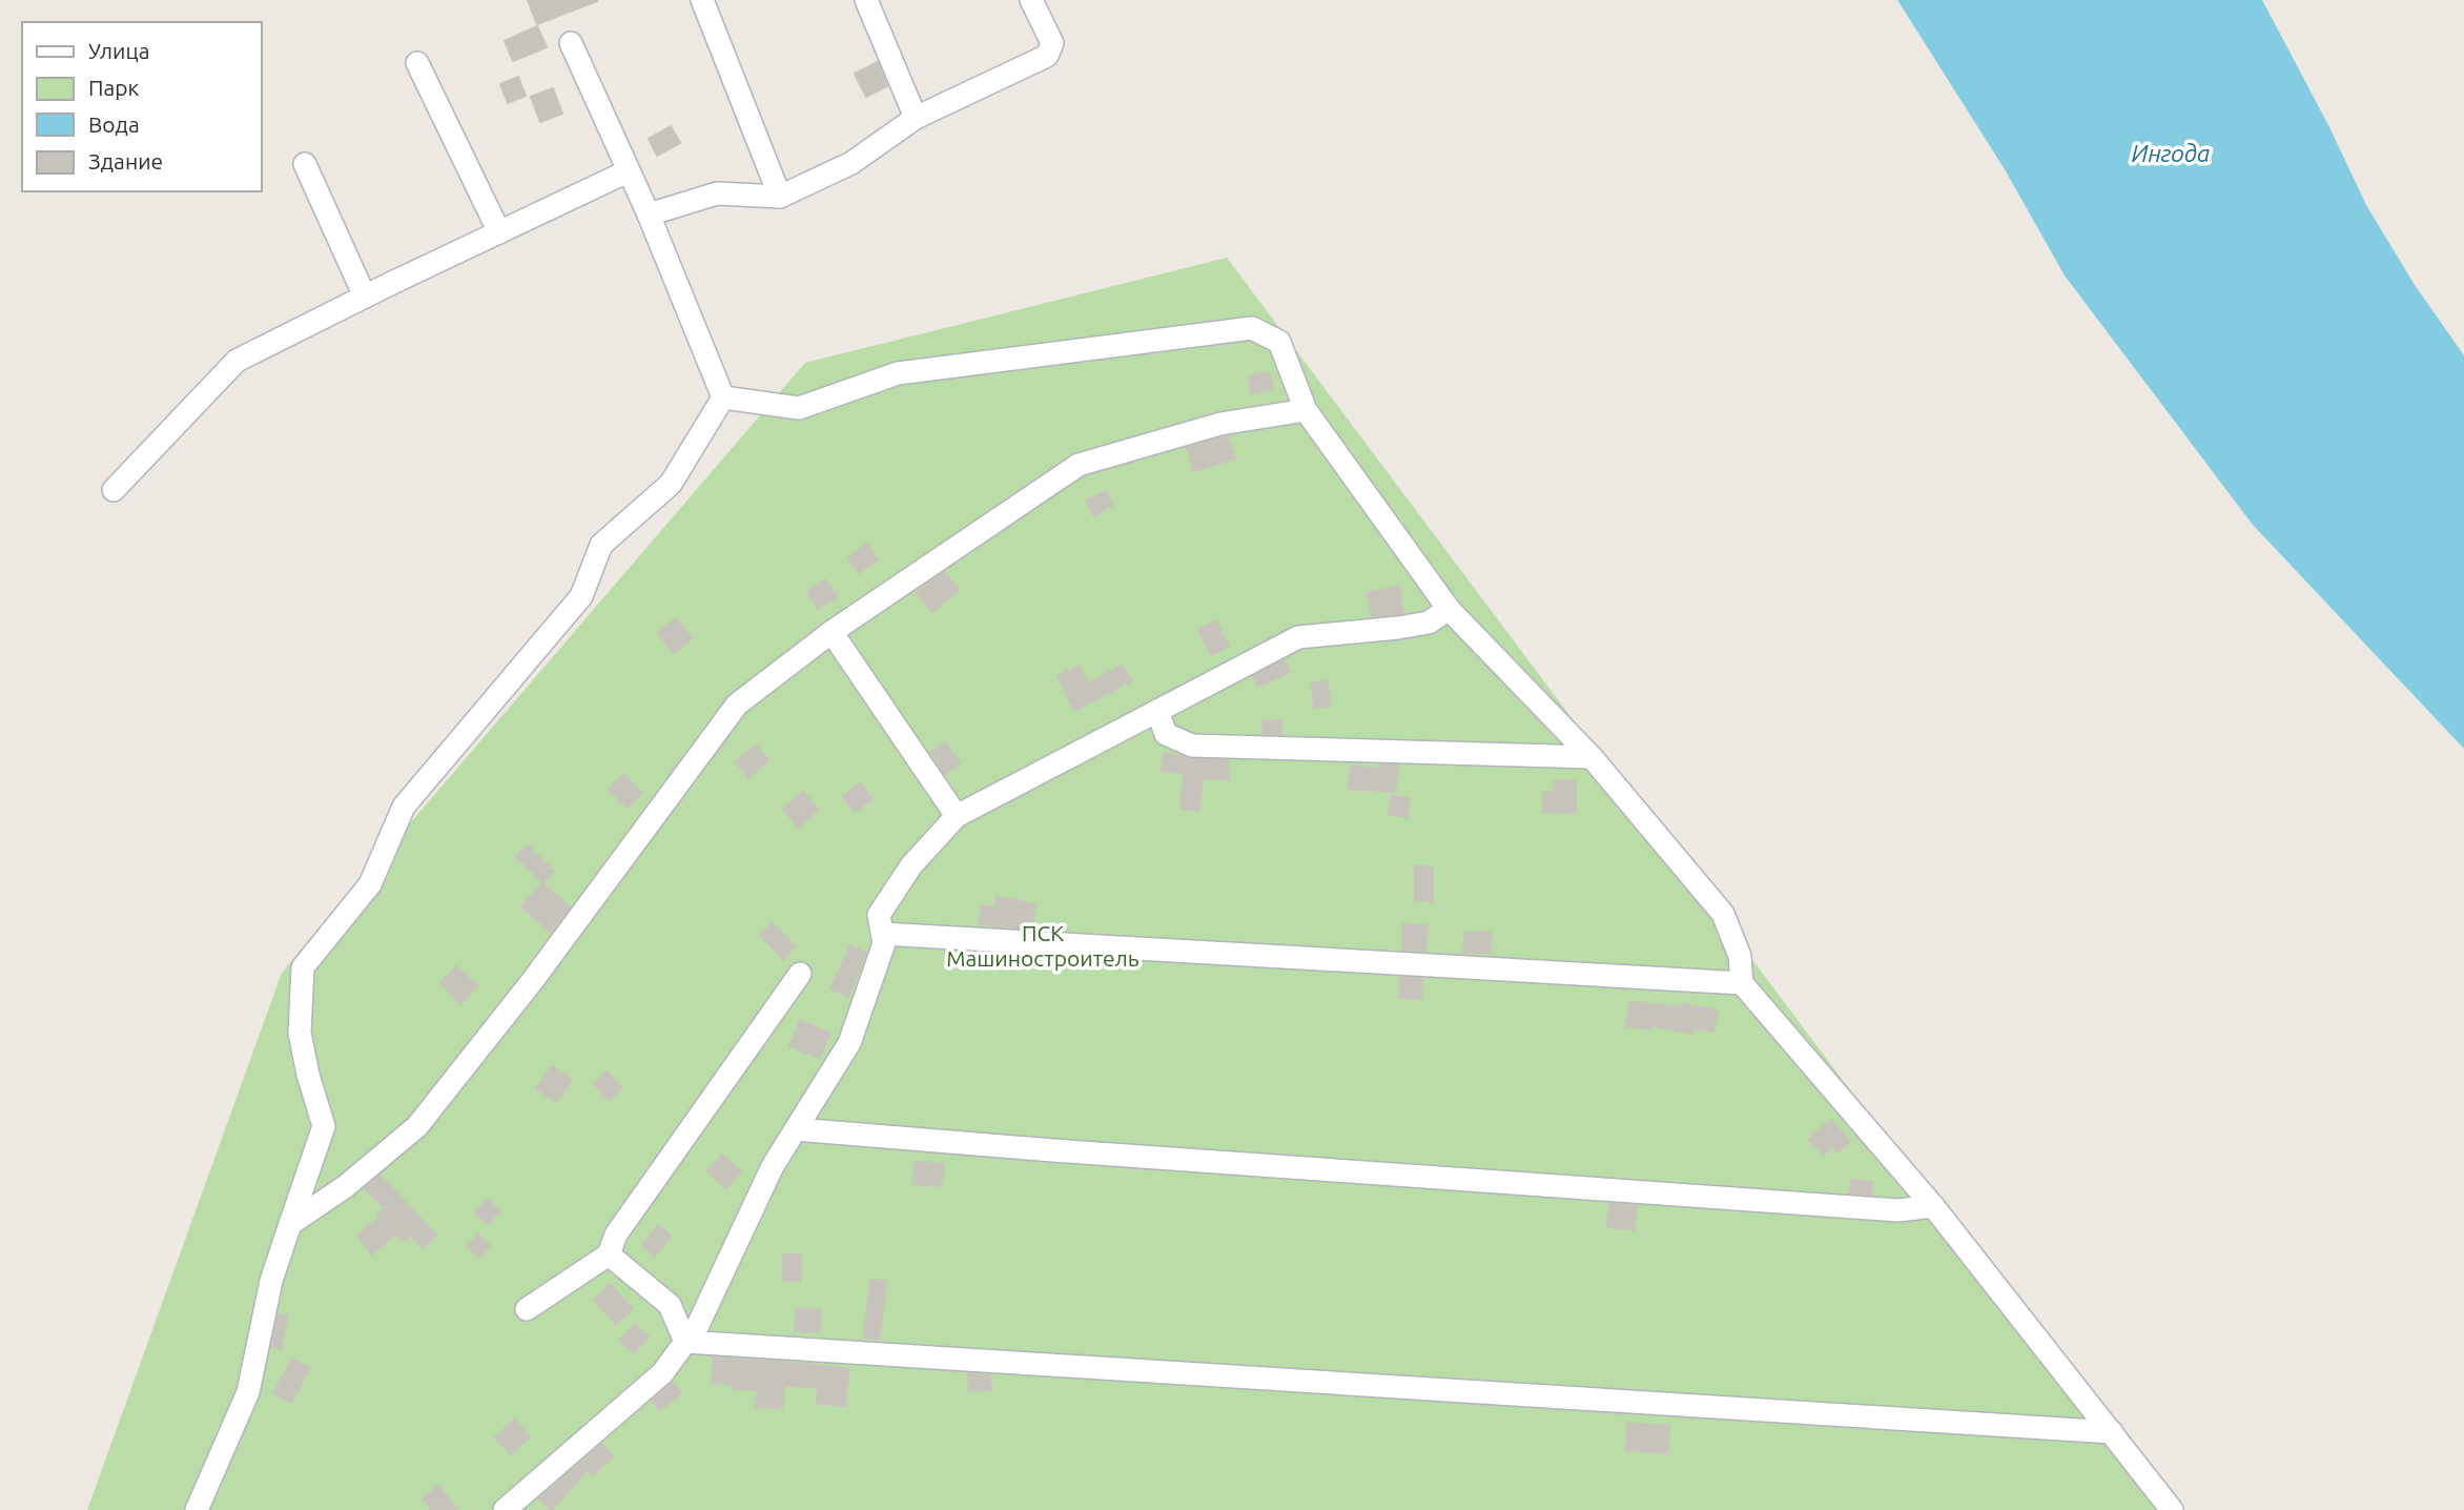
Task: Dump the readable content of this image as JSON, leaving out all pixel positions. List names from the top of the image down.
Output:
{
  "water": ["Ингода"],
  "parks": ["ПСК Машиностроитель"],
  "legend": [
    "Улица",
    "Парк",
    "Вода",
    "Здание"
  ]
}
